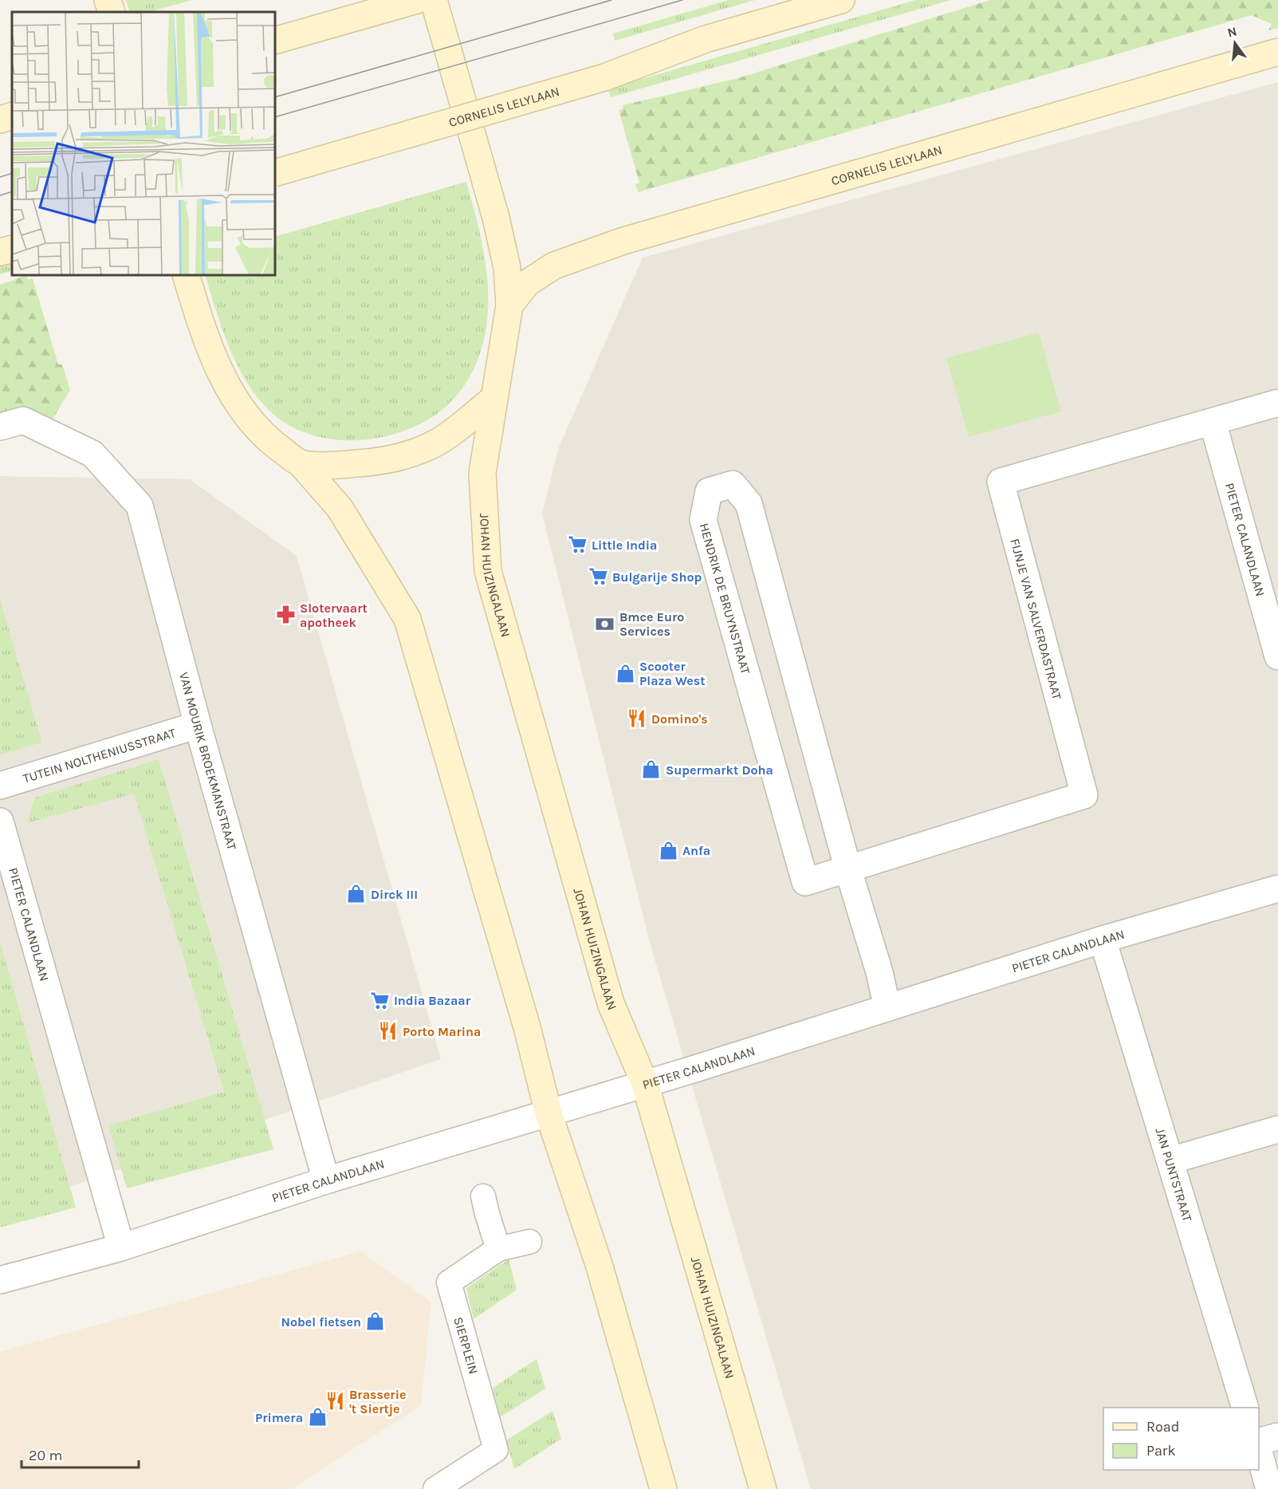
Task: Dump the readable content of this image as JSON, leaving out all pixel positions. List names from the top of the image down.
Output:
{
  "streets": {
    "main road": ["CORNELIS LELYLAAN", "JOHAN HUIZINGALAAN"],
    "street": [
      "PIETER CALANDLAAN",
      "HENDRIK DE BRUYNSTRAAT",
      "FIJNJE VAN SALVERDASTRAAT",
      "TUTEIN NOLTHENIUSSTRAAT",
      "VAN MOURIK BROEKMANSTRAAT",
      "JAN PUNTSTRAAT",
      "SIERPLEIN"
    ]
  },
  "crossings": [
    ["CORNELIS LELYLAAN", "JOHAN HUIZINGALAAN"],
    ["PIETER CALANDLAAN", "JOHAN HUIZINGALAAN"],
    ["PIETER CALANDLAAN", "HENDRIK DE BRUYNSTRAAT"],
    ["PIETER CALANDLAAN", "FIJNJE VAN SALVERDASTRAAT"],
    ["PIETER CALANDLAAN", "VAN MOURIK BROEKMANSTRAAT"],
    ["PIETER CALANDLAAN", "JAN PUNTSTRAAT"],
    ["HENDRIK DE BRUYNSTRAAT", "FIJNJE VAN SALVERDASTRAAT"],
    ["TUTEIN NOLTHENIUSSTRAAT", "VAN MOURIK BROEKMANSTRAAT"]
  ],
  "places": {
    "supermarket": ["Little India", "Bulgarije Shop", "India Bazaar"],
    "pharmacy": ["Slotervaart apotheek"],
    "bank": ["Bmce Euro Services"],
    "shop": [
      "Scooter Plaza West",
      "Supermarkt Doha",
      "Anfa",
      "Dirck III",
      "Nobel fietsen",
      "Primera"
    ],
    "restaurant": ["Domino's", "Porto Marina", "Brasserie 't Siertje"]
  },
  "legend": ["Road", "Park"],
  "scale_bar": "20 m",
  "north": "top"
}
